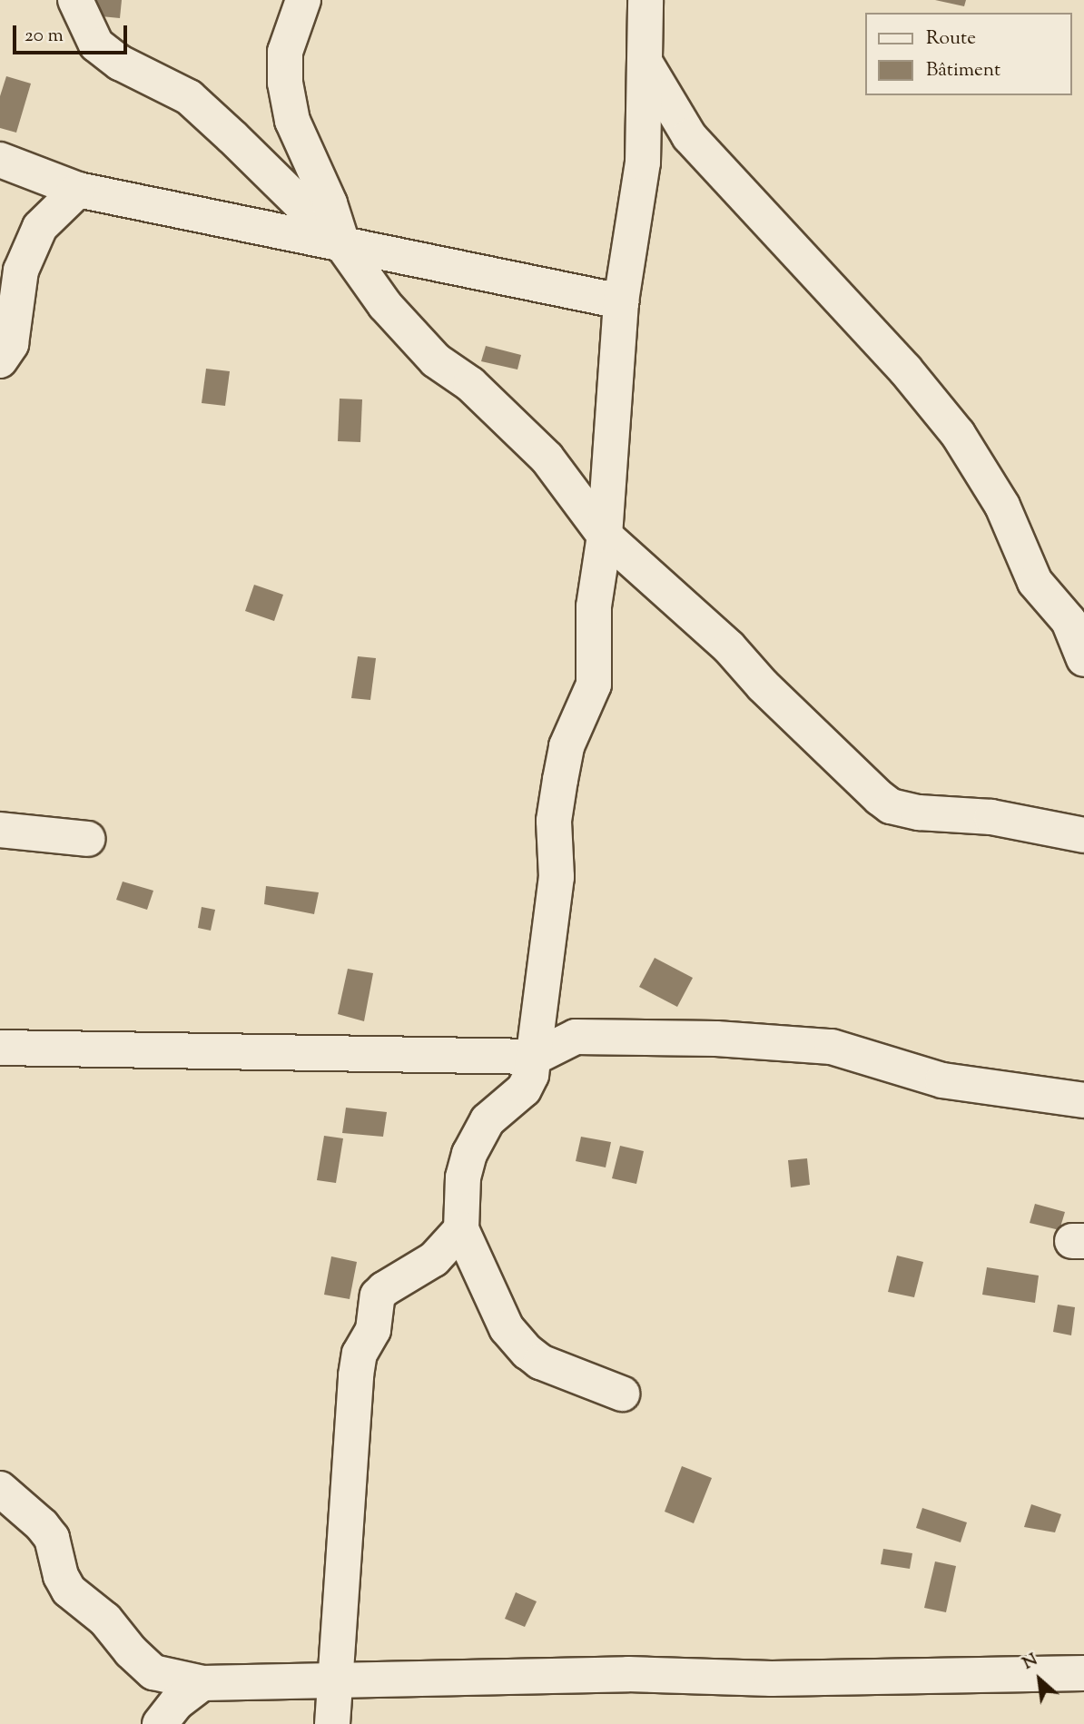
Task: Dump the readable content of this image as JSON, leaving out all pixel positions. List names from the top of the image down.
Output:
{
  "legend": ["Route", "Bâtiment"],
  "scale_bar": "20 m",
  "north": "top left"
}
